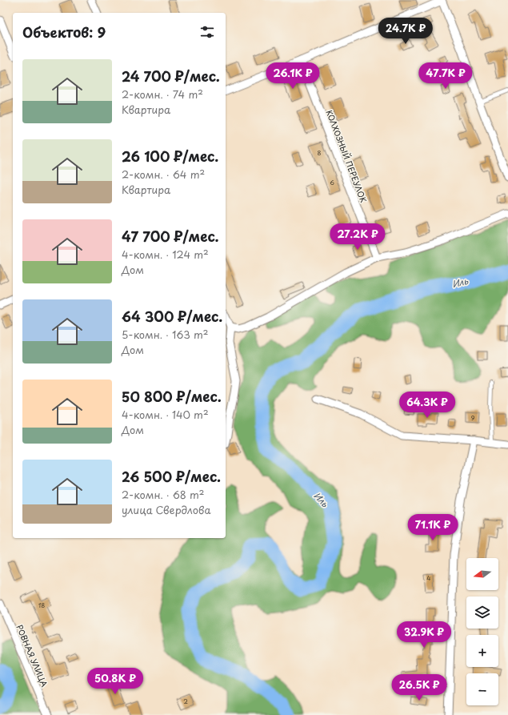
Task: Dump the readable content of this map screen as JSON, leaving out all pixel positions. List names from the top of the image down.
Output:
{
  "streets": {
    "street": ["КОЛХОЗНЫЙ ПЕРЕУЛОК", "РОВНАЯ УЛИЦА"]
  },
  "water": ["Иль"],
  "house_numbers": [
    "8",
    "6",
    "9",
    "4",
    "18",
    "2"
  ],
  "north": "left",
  "page": {
    "heading": "Объектов: 9",
    "price": [
      "24.7K ₽",
      "26.1K ₽",
      "47.7K ₽",
      "27.2K ₽",
      "64.3K ₽",
      "71.1K ₽",
      "32.9K ₽",
      "50.8K ₽",
      "26.5K ₽"
    ],
    "list": [
      {
        "name": "24 700 ₽/мес.",
        "note": "2-комн. · 74 m² · Квартира"
      },
      {
        "name": "26 100 ₽/мес.",
        "note": "2-комн. · 64 m² · Квартира"
      },
      {
        "name": "47 700 ₽/мес.",
        "note": "4-комн. · 124 m² · Дом"
      },
      {
        "name": "64 300 ₽/мес.",
        "note": "5-комн. · 163 m² · Дом"
      },
      {
        "name": "50 800 ₽/мес.",
        "note": "4-комн. · 140 m² · Дом"
      },
      {
        "name": "26 500 ₽/мес.",
        "note": "2-комн. · 68 m² · улица Свердлова"
      }
    ],
    "map_buttons": ["+", "−"]
  }
}
